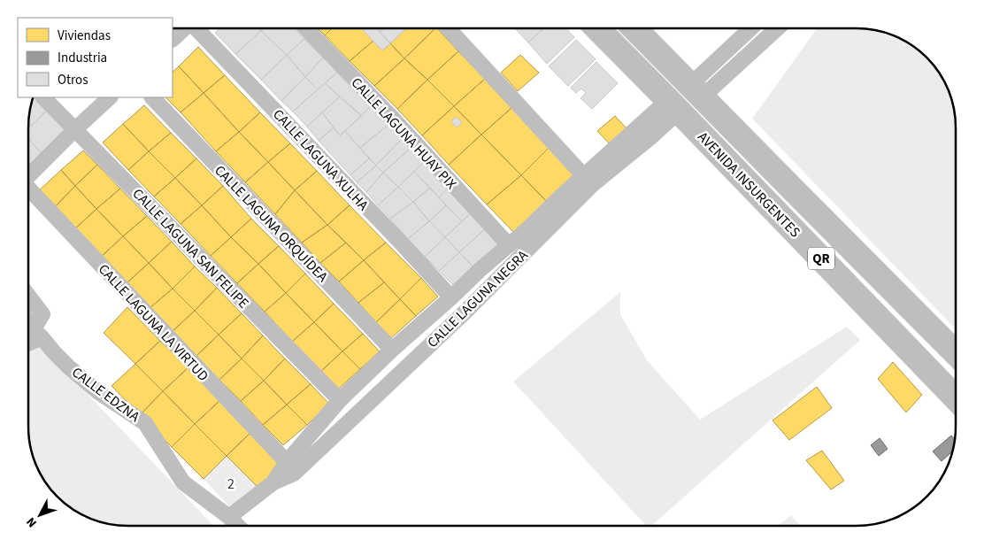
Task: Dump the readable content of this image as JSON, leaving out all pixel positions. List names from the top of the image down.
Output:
{
  "streets": {
    "main road": ["AVENIDA INSURGENTES", "QR"],
    "street": [
      "CALLE LAGUNA HUAY PIX",
      "CALLE LAGUNA XULHA",
      "CALLE LAGUNA ORQUÍDEA",
      "CALLE LAGUNA SAN FELIPE",
      "CALLE LAGUNA NEGRA",
      "CALLE LAGUNA LA VIRTUD",
      "CALLE EDZNA"
    ]
  },
  "crossings": [
    ["CALLE LAGUNA HUAY PIX", "CALLE LAGUNA NEGRA"],
    ["CALLE LAGUNA XULHA", "CALLE LAGUNA NEGRA"],
    ["AVENIDA INSURGENTES", "CALLE LAGUNA NEGRA"],
    ["CALLE LAGUNA ORQUÍDEA", "CALLE LAGUNA NEGRA"],
    ["CALLE LAGUNA SAN FELIPE", "CALLE LAGUNA NEGRA"],
    ["CALLE LAGUNA NEGRA", "CALLE LAGUNA LA VIRTUD"],
    ["CALLE LAGUNA NEGRA", "CALLE EDZNA"]
  ],
  "parks": ["2"],
  "legend": ["Viviendas", "Industria", "Otros"],
  "north": "bottom left"
}
